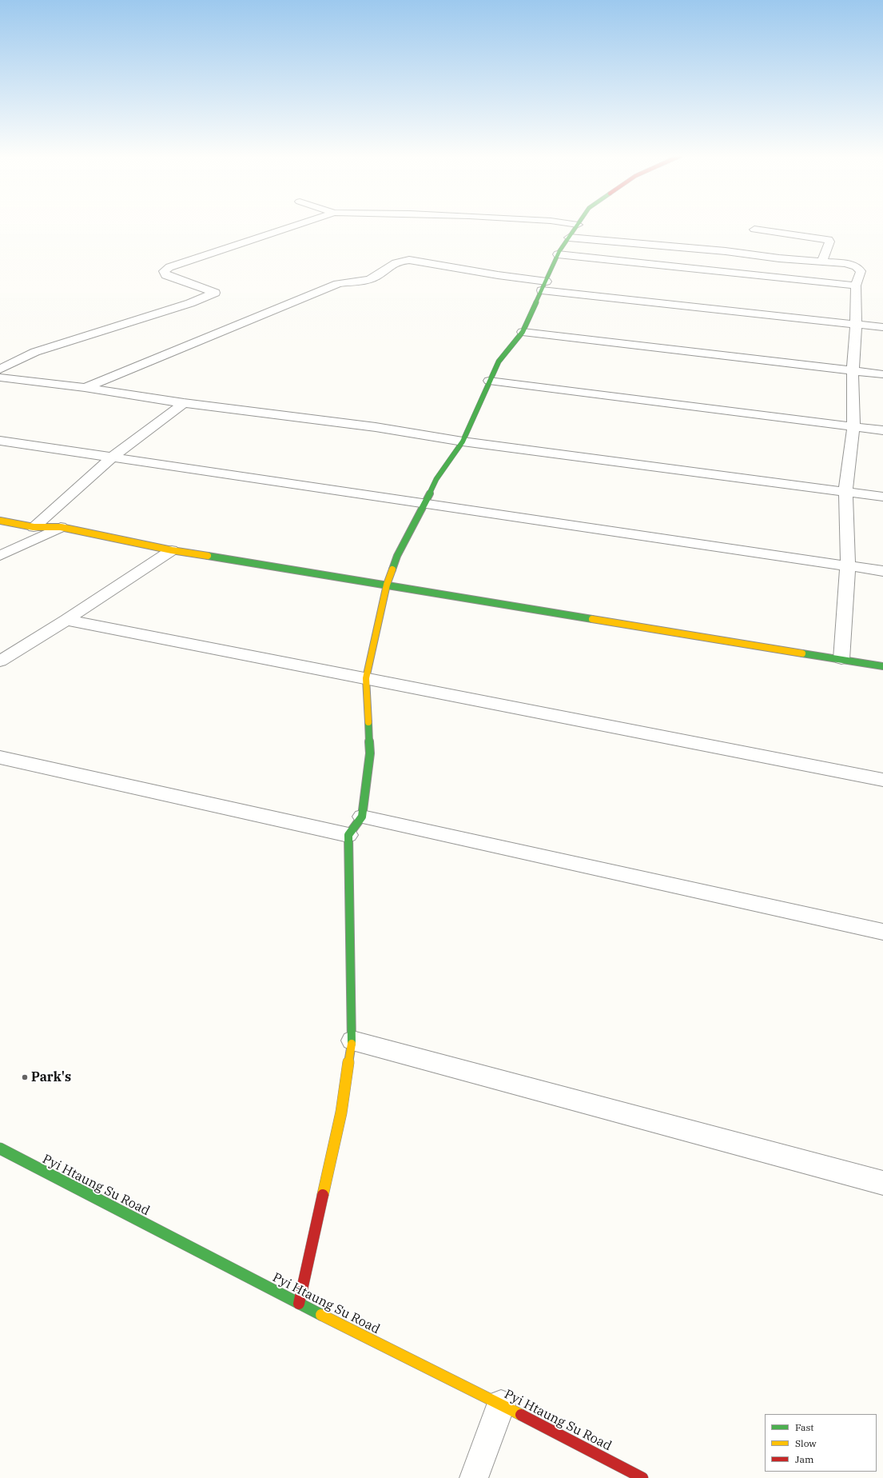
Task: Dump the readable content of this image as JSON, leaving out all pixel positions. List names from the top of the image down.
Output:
{
  "streets": {
    "main road": ["Pyi Htaung Su Road"]
  },
  "places": ["Park's"],
  "legend": ["Fast", "Slow", "Jam"]
}
